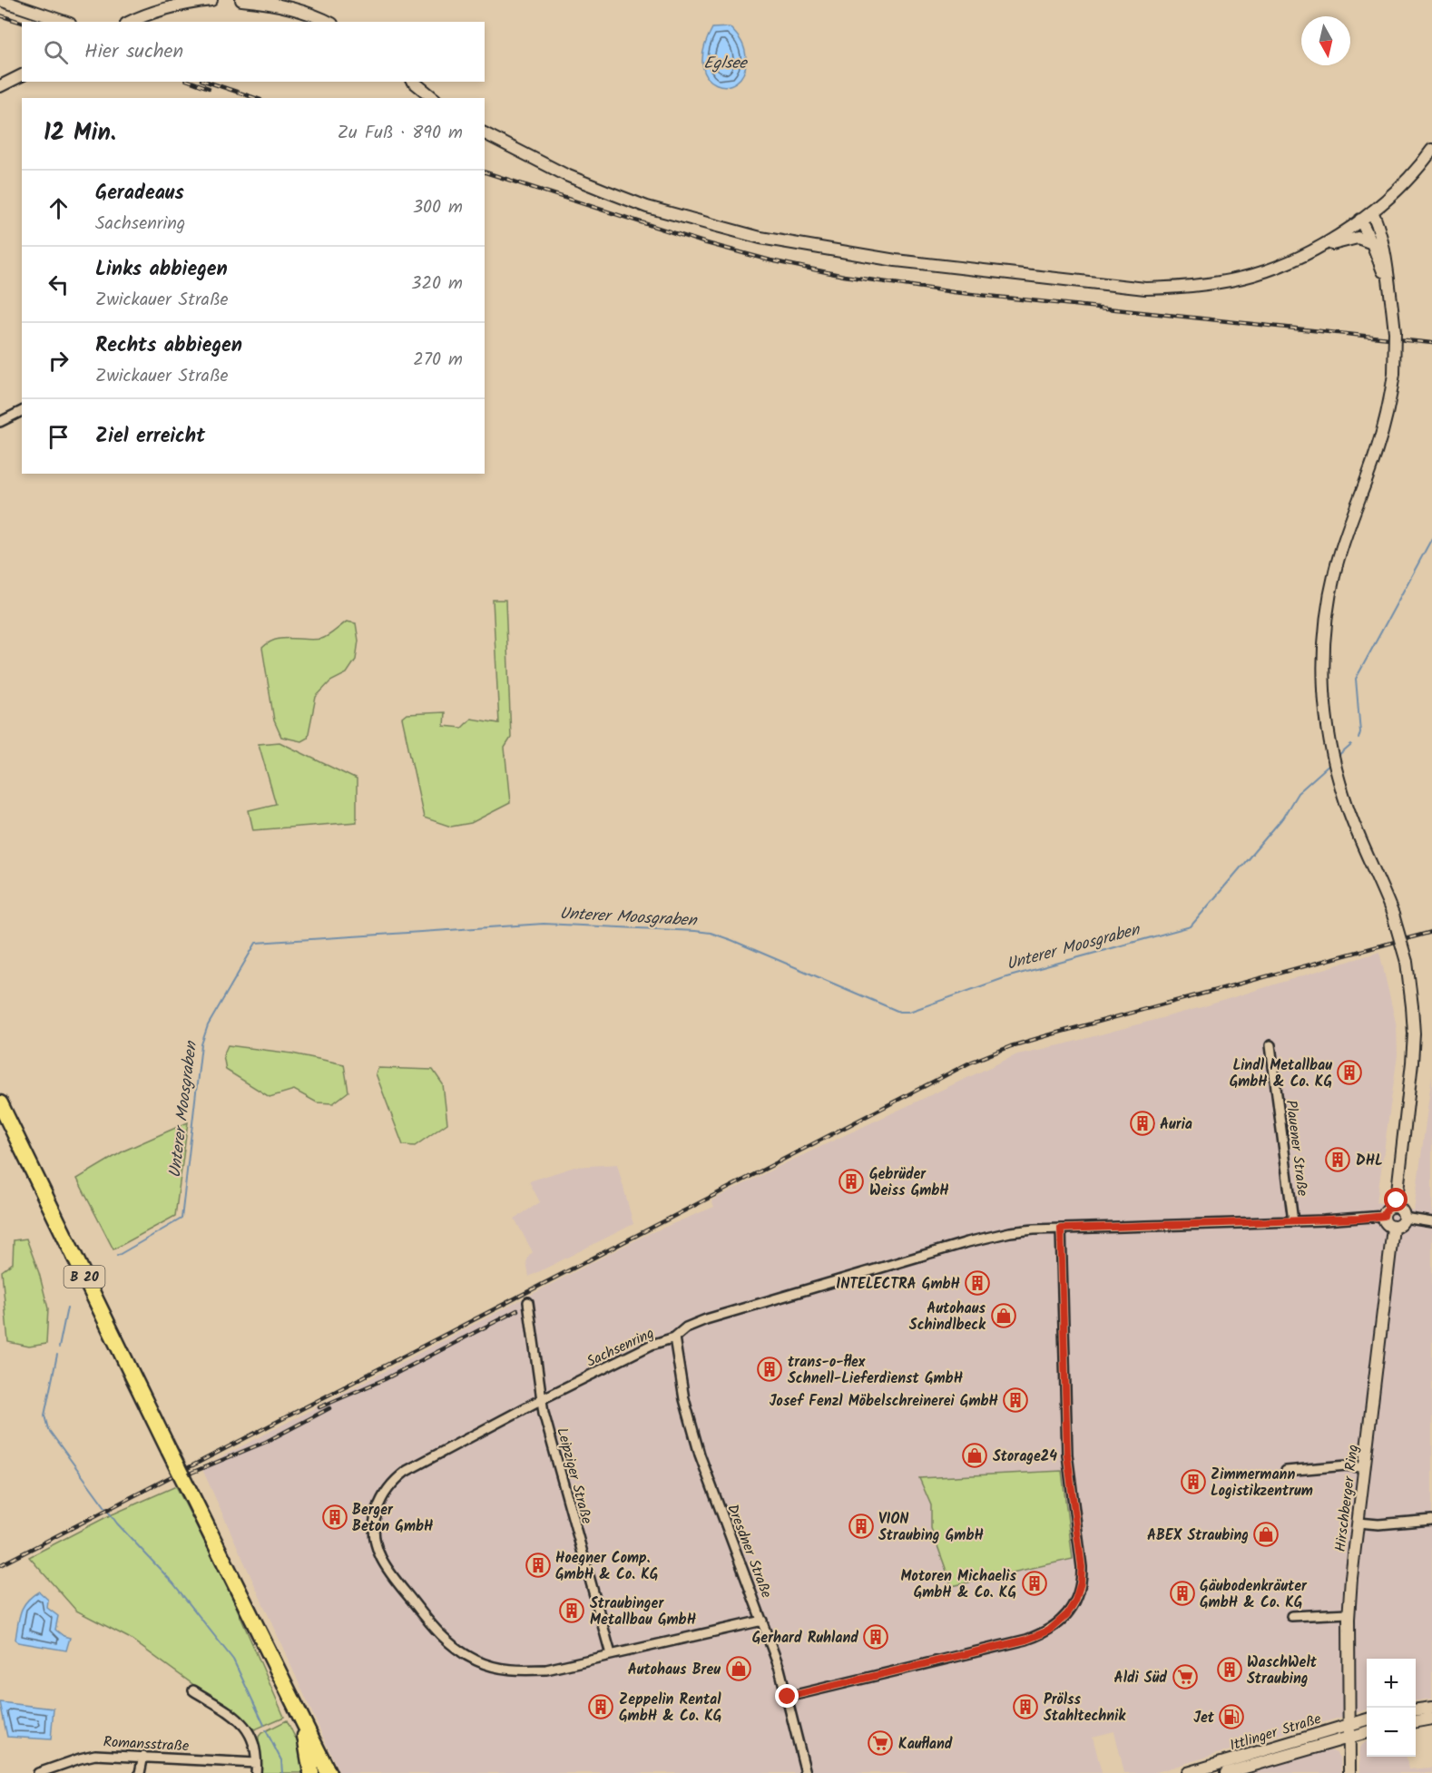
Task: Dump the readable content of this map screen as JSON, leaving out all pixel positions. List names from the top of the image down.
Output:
{
  "streets": {
    "highway": ["B 20"],
    "street": [
      "Plauener Straße",
      "Sachsenring",
      "Leipziger Straße",
      "Hirschberger Ring",
      "Dresdner Straße",
      "Ittlinger Straße",
      "Romansstraße"
    ]
  },
  "crossings": [
    ["Plauener Straße", "Sachsenring"],
    ["Sachsenring", "Leipziger Straße"],
    ["Sachsenring", "Hirschberger Ring"],
    ["Sachsenring", "Dresdner Straße"],
    ["Hirschberger Ring", "Ittlinger Straße"]
  ],
  "water": ["Eglsee", "Unterer Moosgraben"],
  "places": {
    "building": [
      "Lindl Metallbau GmbH & Co. KG",
      "Auria",
      "DHL",
      "Gebrüder Weiss GmbH",
      "INTELECTRA GmbH",
      "trans-o-flex Schnell-Lieferdienst GmbH",
      "Josef Fenzl Möbelschreinerei GmbH",
      "Zimmermann Logistikzentrum",
      "Berger Beton GmbH",
      "VION Straubing GmbH",
      "Hoegner Comp. GmbH & Co. KG",
      "Motoren Michaelis GmbH & Co. KG",
      "Gäubodenkräuter GmbH & Co. KG",
      "Straubinger Metallbau GmbH",
      "Gerhard Ruhland",
      "WaschWelt Straubing",
      "Zeppelin Rental GmbH & Co. KG",
      "Prölss Stahltechnik"
    ],
    "shop": [
      "Autohaus Schindlbeck",
      "Storage24",
      "ABEX Straubing",
      "Autohaus Breu"
    ],
    "supermarket": ["Aldi Süd", "Kaufland"],
    "fuel station": ["Jet"]
  },
  "north": "bottom",
  "page": {
    "search": "Hier suchen",
    "heading": ["12 Min.", "Zu Fuß · 890 m"],
    "list": [
      ["Geradeaus", "Sachsenring", "300 m"],
      ["Links abbiegen", "Zwickauer Straße", "320 m"],
      ["Rechts abbiegen", "Zwickauer Straße", "270 m"],
      "Ziel erreicht"
    ],
    "map_buttons": ["+", "−"]
  }
}
